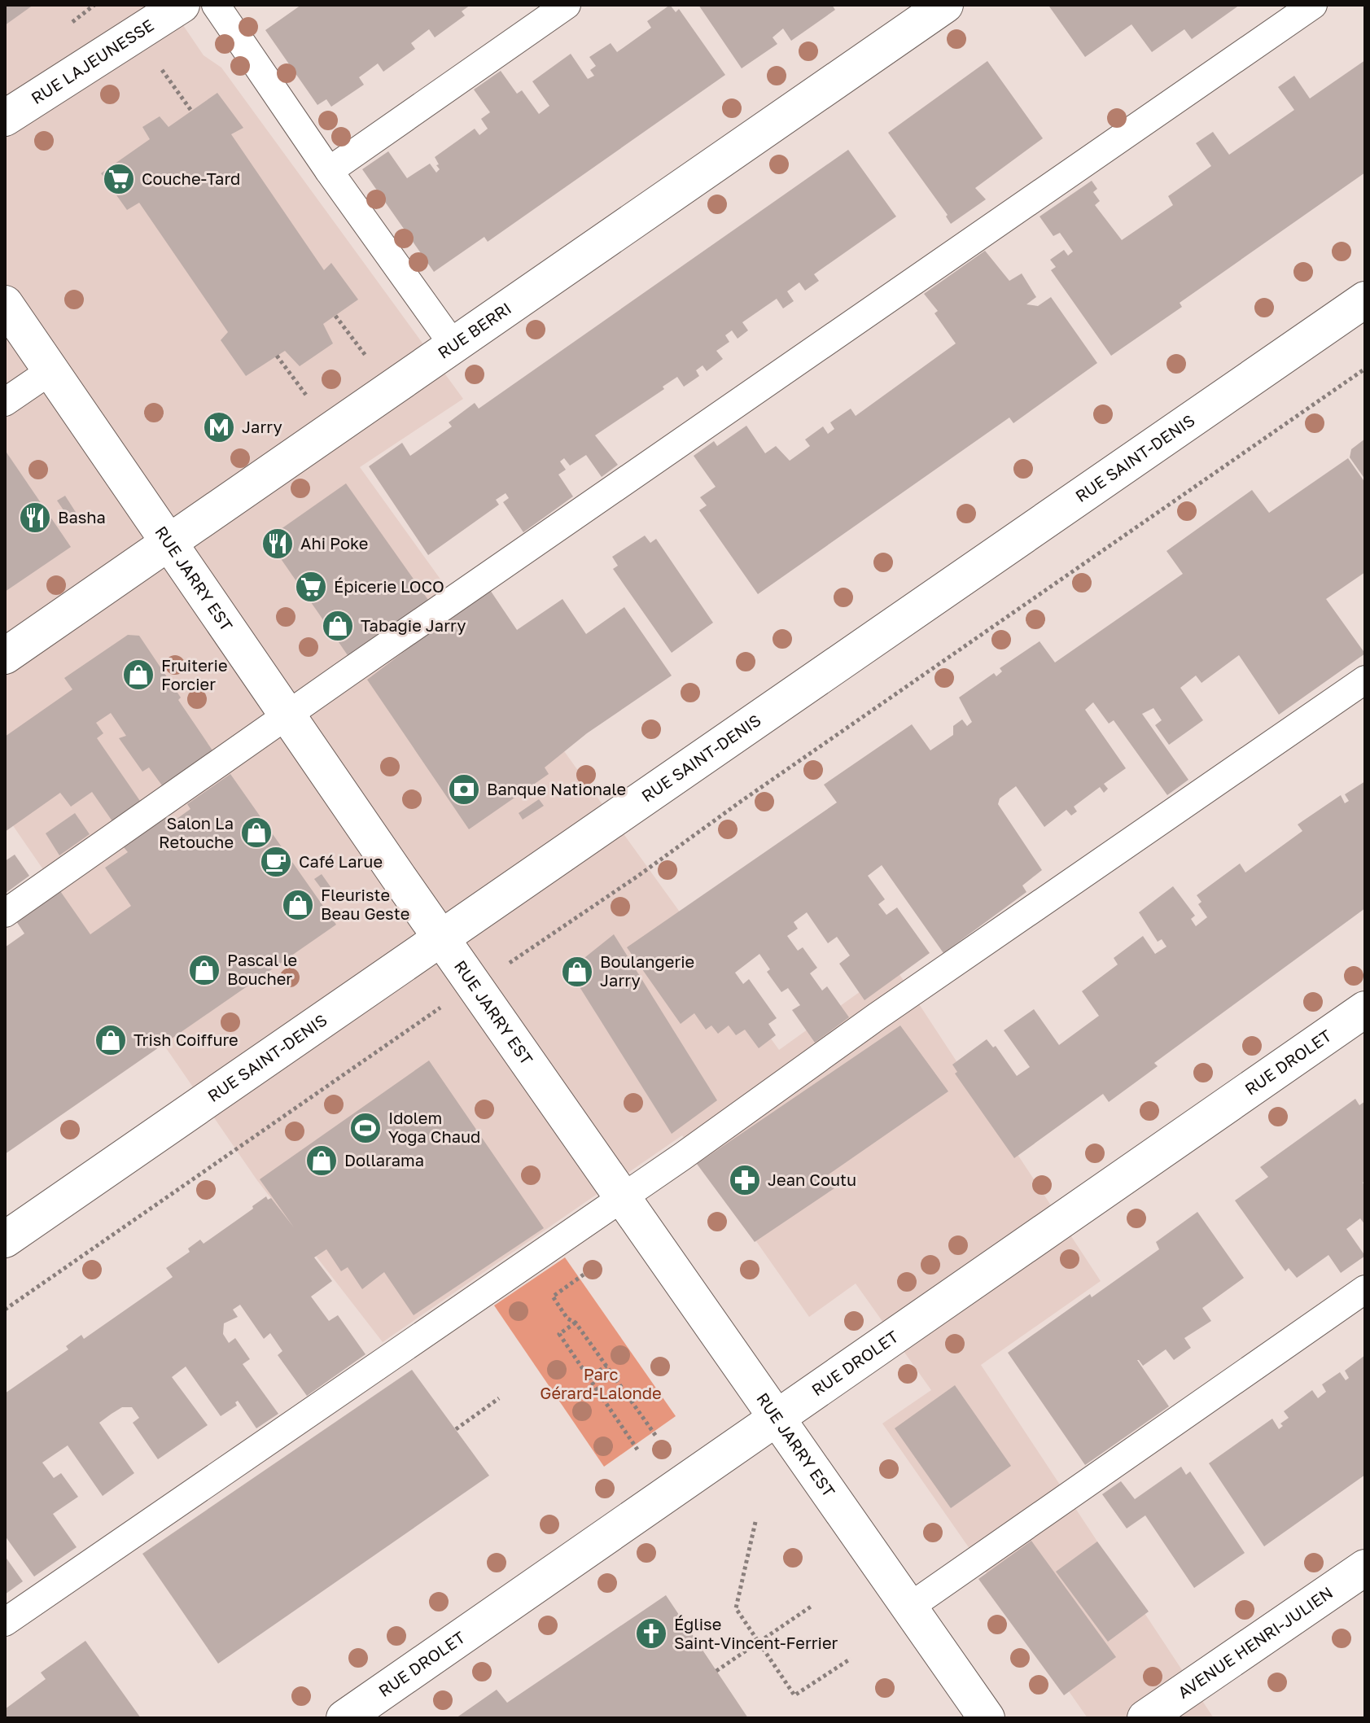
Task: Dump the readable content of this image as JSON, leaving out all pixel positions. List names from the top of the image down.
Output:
{
  "streets": {
    "main road": [
      "RUE LAJEUNESSE",
      "RUE BERRI",
      "RUE SAINT-DENIS",
      "RUE JARRY EST",
      "RUE DROLET",
      "AVENUE HENRI-JULIEN"
    ]
  },
  "crossings": [
    ["RUE BERRI", "RUE JARRY EST"],
    ["RUE SAINT-DENIS", "RUE JARRY EST"],
    ["RUE JARRY EST", "RUE DROLET"]
  ],
  "parks": ["Parc Gérard-Lalonde"],
  "places": {
    "supermarket": ["Couche-Tard", "Épicerie LOCO"],
    "metro station": ["Jarry"],
    "restaurant": ["Basha", "Ahi Poke"],
    "shop": [
      "Tabagie Jarry",
      "Fruiterie Forcier",
      "Salon La Retouche",
      "Fleuriste Beau Geste",
      "Pascal le Boucher",
      "Boulangerie Jarry",
      "Trish Coiffure",
      "Dollarama"
    ],
    "bank": ["Banque Nationale"],
    "cafe": ["Café Larue"],
    "sports": ["Idolem Yoga Chaud"],
    "pharmacy": ["Jean Coutu"],
    "church": ["Église Saint-Vincent-Ferrier"]
  }
}
